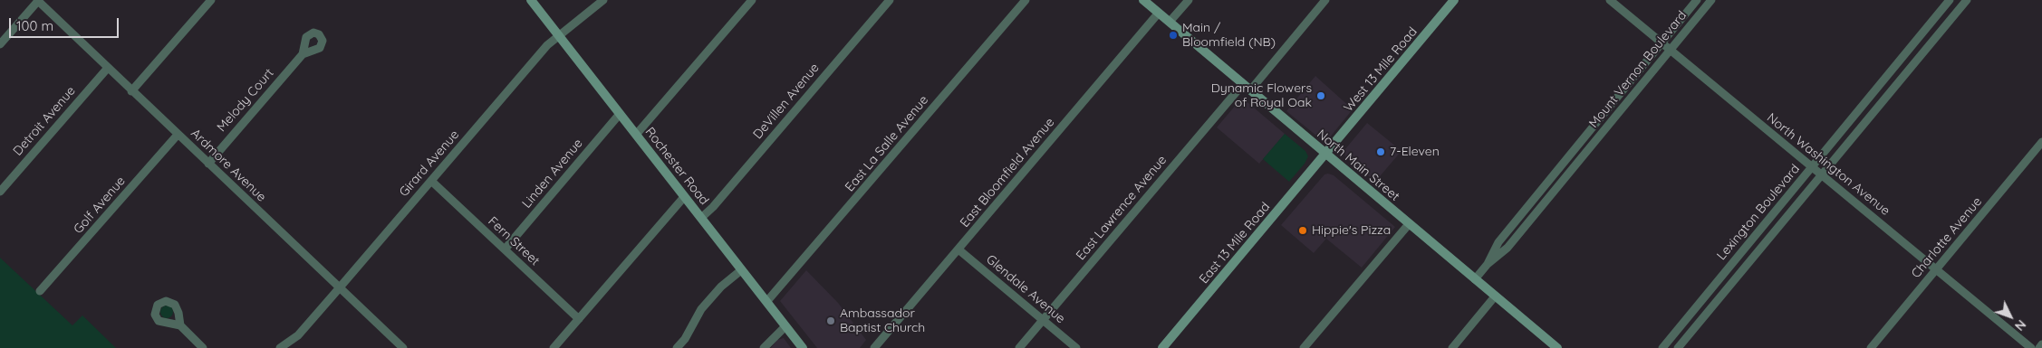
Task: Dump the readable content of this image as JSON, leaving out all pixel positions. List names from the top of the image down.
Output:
{
  "streets": {
    "main road": [
      "West 13 Mile Road",
      "North Main Street",
      "Rochester Road",
      "East 13 Mile Road"
    ],
    "street": [
      "Mount Vernon Boulevard",
      "Melody Court",
      "DeVillen Avenue",
      "Detroit Avenue",
      "East La Salle Avenue",
      "Girard Avenue",
      "North Washington Avenue",
      "Ardmore Avenue",
      "East Bloomfield Avenue",
      "Linden Avenue",
      "Golf Avenue",
      "East Lawrence Avenue",
      "Lexington Boulevard",
      "Charlotte Avenue",
      "Fern Street",
      "Glendale Avenue"
    ]
  },
  "crossings": [
    ["West 13 Mile Road", "North Main Street"],
    ["West 13 Mile Road", "East 13 Mile Road"],
    ["Mount Vernon Boulevard", "North Washington Avenue"],
    ["Mount Vernon Boulevard", "North Main Street"],
    ["Melody Court", "Ardmore Avenue"],
    ["DeVillen Avenue", "Rochester Road"],
    ["Detroit Avenue", "Ardmore Avenue"],
    ["East La Salle Avenue", "Rochester Road"],
    ["Girard Avenue", "Ardmore Avenue"],
    ["Girard Avenue", "Rochester Road"],
    ["Girard Avenue", "Fern Street"],
    ["North Washington Avenue", "Lexington Boulevard"],
    ["North Washington Avenue", "Charlotte Avenue"],
    ["Ardmore Avenue", "Golf Avenue"],
    ["North Main Street", "East Bloomfield Avenue"],
    ["North Main Street", "East Lawrence Avenue"],
    ["North Main Street", "East 13 Mile Road"],
    ["Rochester Road", "Linden Avenue"],
    ["East Bloomfield Avenue", "Glendale Avenue"],
    ["Linden Avenue", "Fern Street"],
    ["East Lawrence Avenue", "Glendale Avenue"]
  ],
  "places": [
    "Main / Bloomfield (NB)",
    "Dynamic Flowers of Royal Oak",
    "7-Eleven",
    "Hippie's Pizza",
    "Ambassador Baptist Church"
  ],
  "scale_bar": "100 m",
  "north": "bottom right"
}
